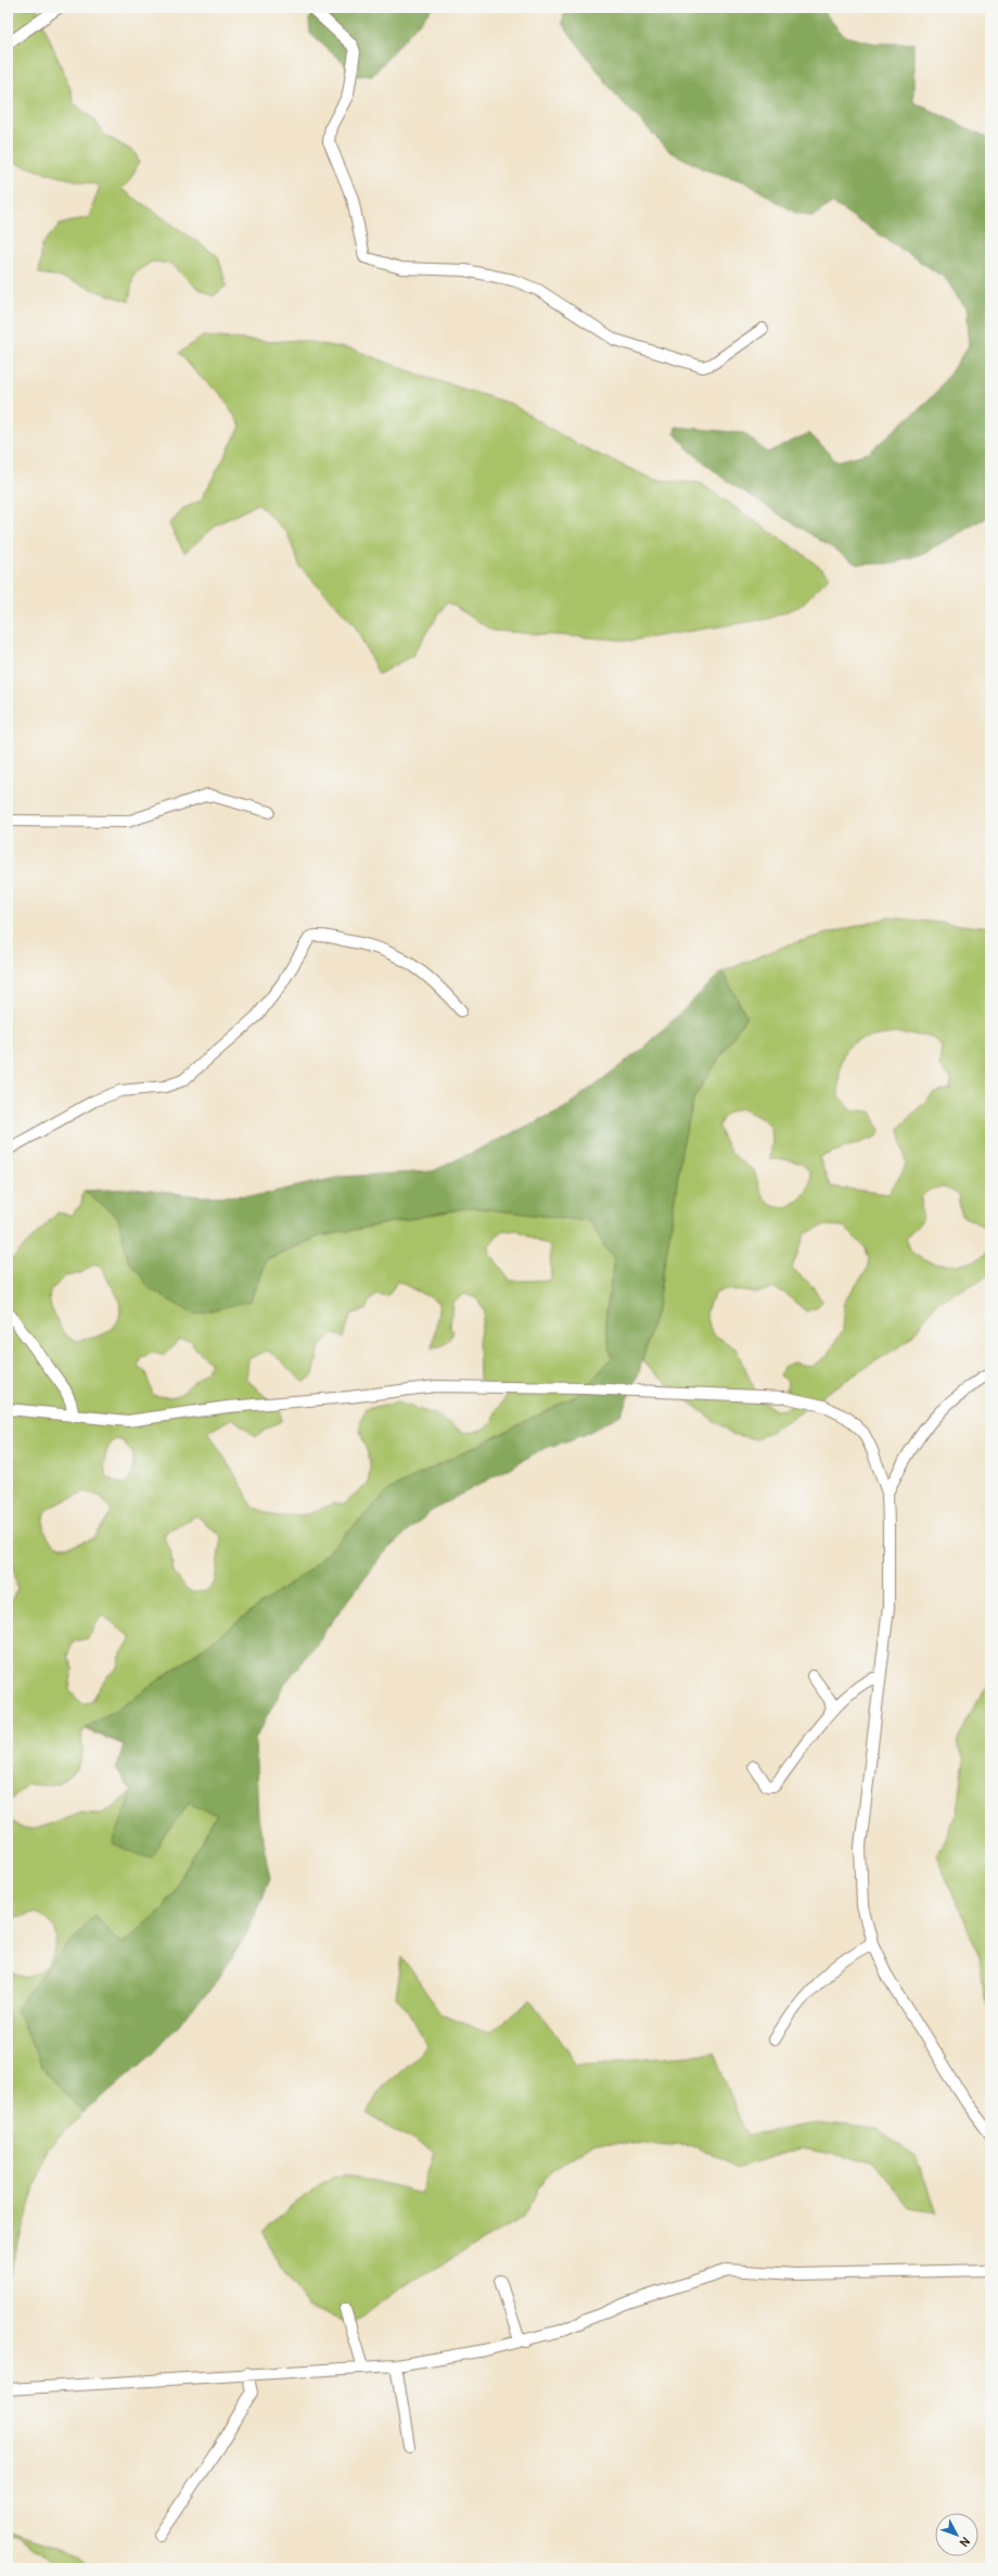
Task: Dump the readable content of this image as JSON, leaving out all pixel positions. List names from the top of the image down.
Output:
{
  "north": "bottom right"
}
